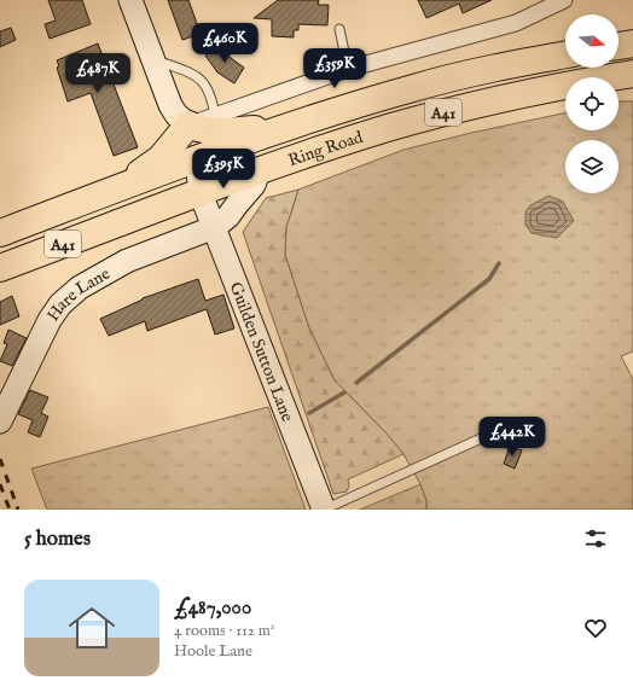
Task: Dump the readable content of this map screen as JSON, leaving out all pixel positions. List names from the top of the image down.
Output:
{
  "streets": {
    "highway": ["A41", "Ring Road"],
    "street": ["Hare Lane", "Guilden Sutton Lane"]
  },
  "crossings": [
    ["Ring Road", "Guilden Sutton Lane"],
    ["Hare Lane", "Guilden Sutton Lane"]
  ],
  "north": "right",
  "page": {
    "price": [
      "£460K",
      "£359K",
      "£487K",
      "£395K",
      "£442K"
    ],
    "heading": "5 homes",
    "list": [
      {
        "name": "£487,000",
        "note": "4 rooms · 112 m² · Hoole Lane"
      }
    ]
  }
}
